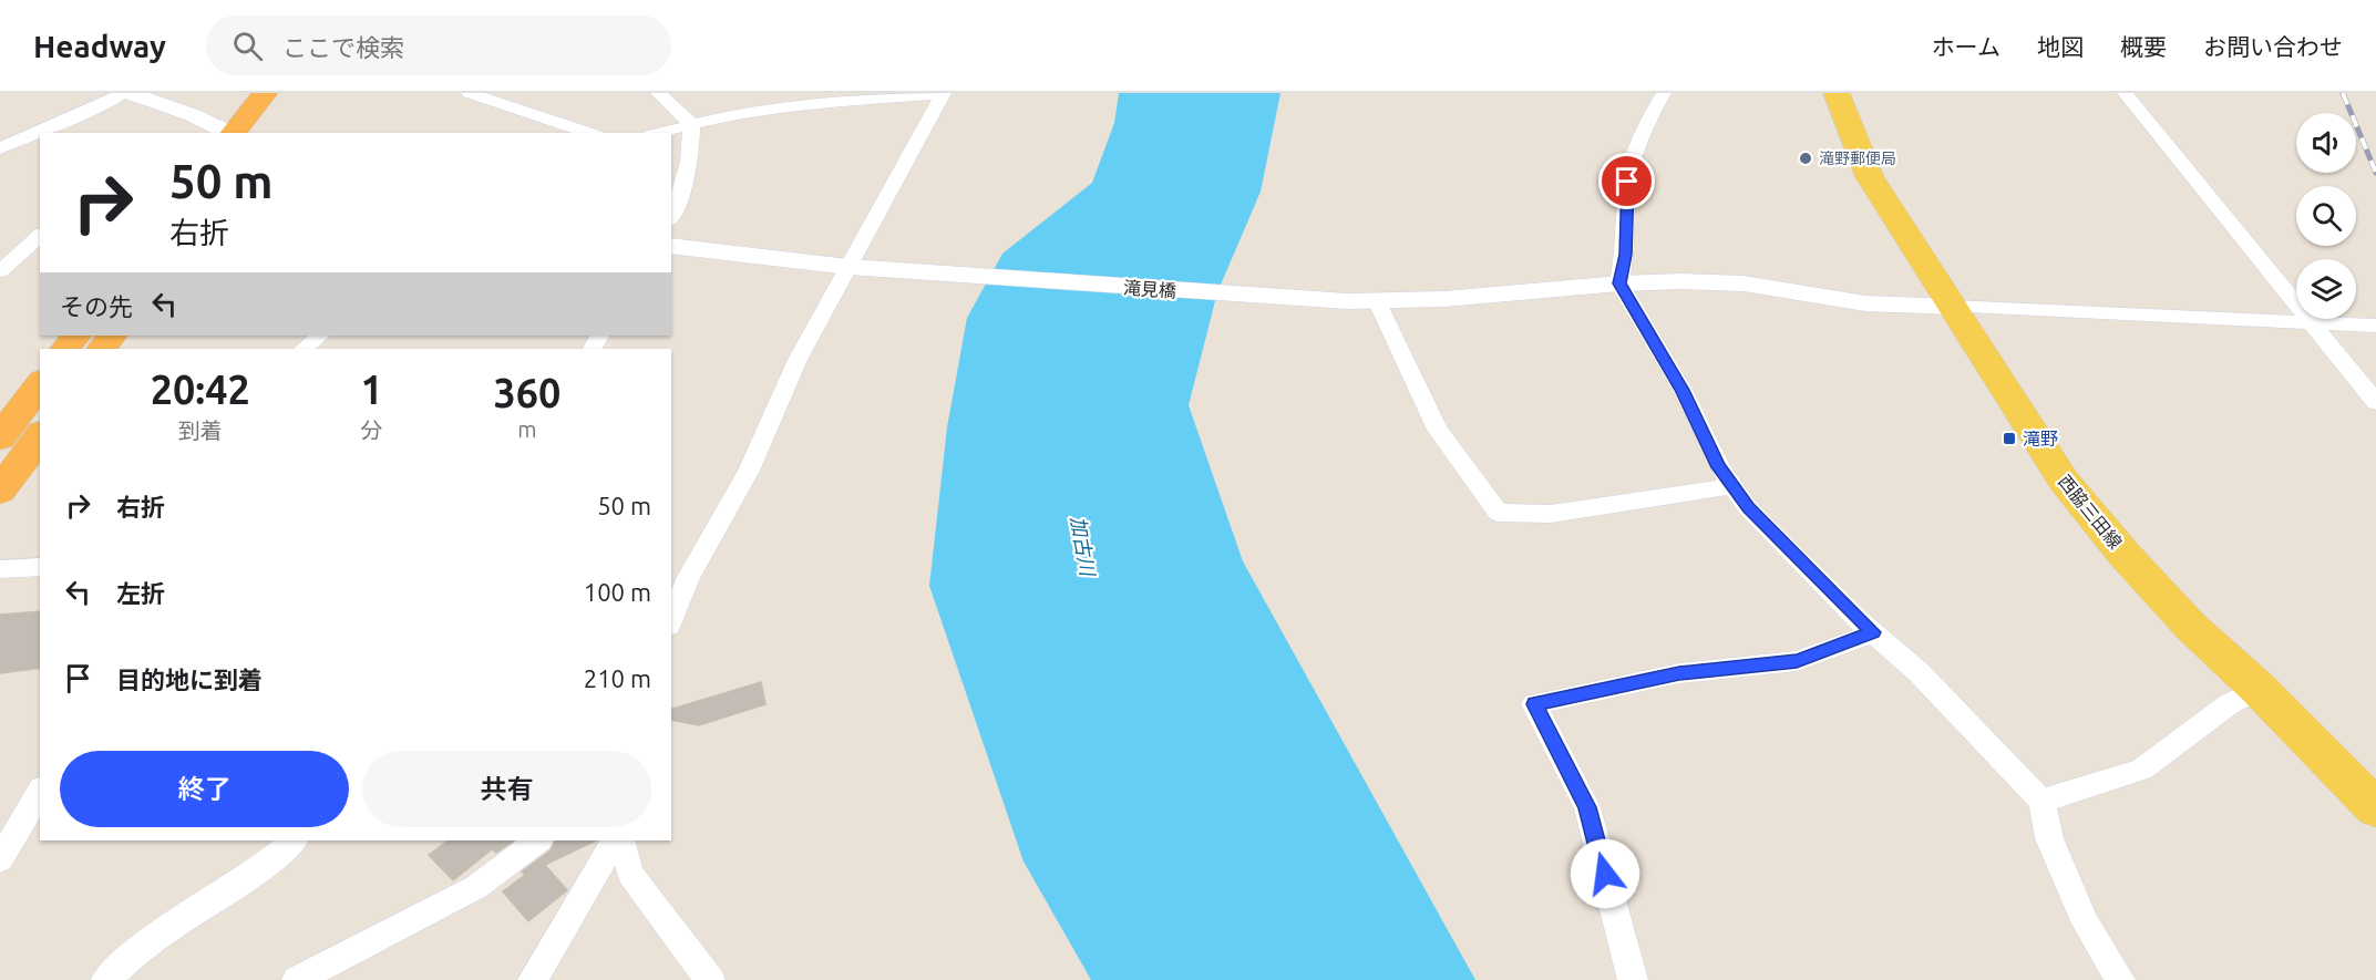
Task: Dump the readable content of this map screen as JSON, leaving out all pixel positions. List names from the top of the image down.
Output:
{
  "streets": {
    "main road": ["西脇三田線"],
    "street": ["滝見橋"]
  },
  "crossings": [
    ["滝見橋", "西脇三田線"]
  ],
  "water": ["加古川"],
  "places": {
    "other": ["滝野郵便局"],
    "transit": ["滝野"]
  },
  "page": {
    "header": "Headway",
    "search": "ここで検索",
    "nav": [
      "ホーム",
      "地図",
      "概要",
      "お問い合わせ"
    ],
    "turn": ["50 m", "右折"],
    "then": "その先",
    "eta": [
      "20:42",
      "到着",
      "1",
      "分",
      "360",
      "m"
    ],
    "list": [
      {
        "name": "右折",
        "value": "50 m"
      },
      {
        "name": "左折",
        "value": "100 m"
      },
      {
        "name": "目的地に到着",
        "value": "210 m"
      }
    ],
    "buttons": ["終了", "共有"]
  }
}
